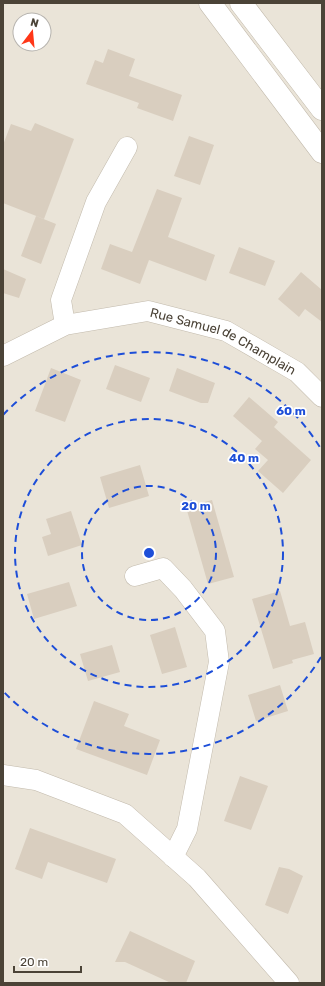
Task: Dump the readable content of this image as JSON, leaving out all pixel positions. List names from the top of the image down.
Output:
{
  "streets": {
    "street": ["Rue Samuel de Champlain"]
  },
  "scale_bar": "20 m",
  "north": "top",
  "rings": ["60 m", "40 m", "20 m"]
}
